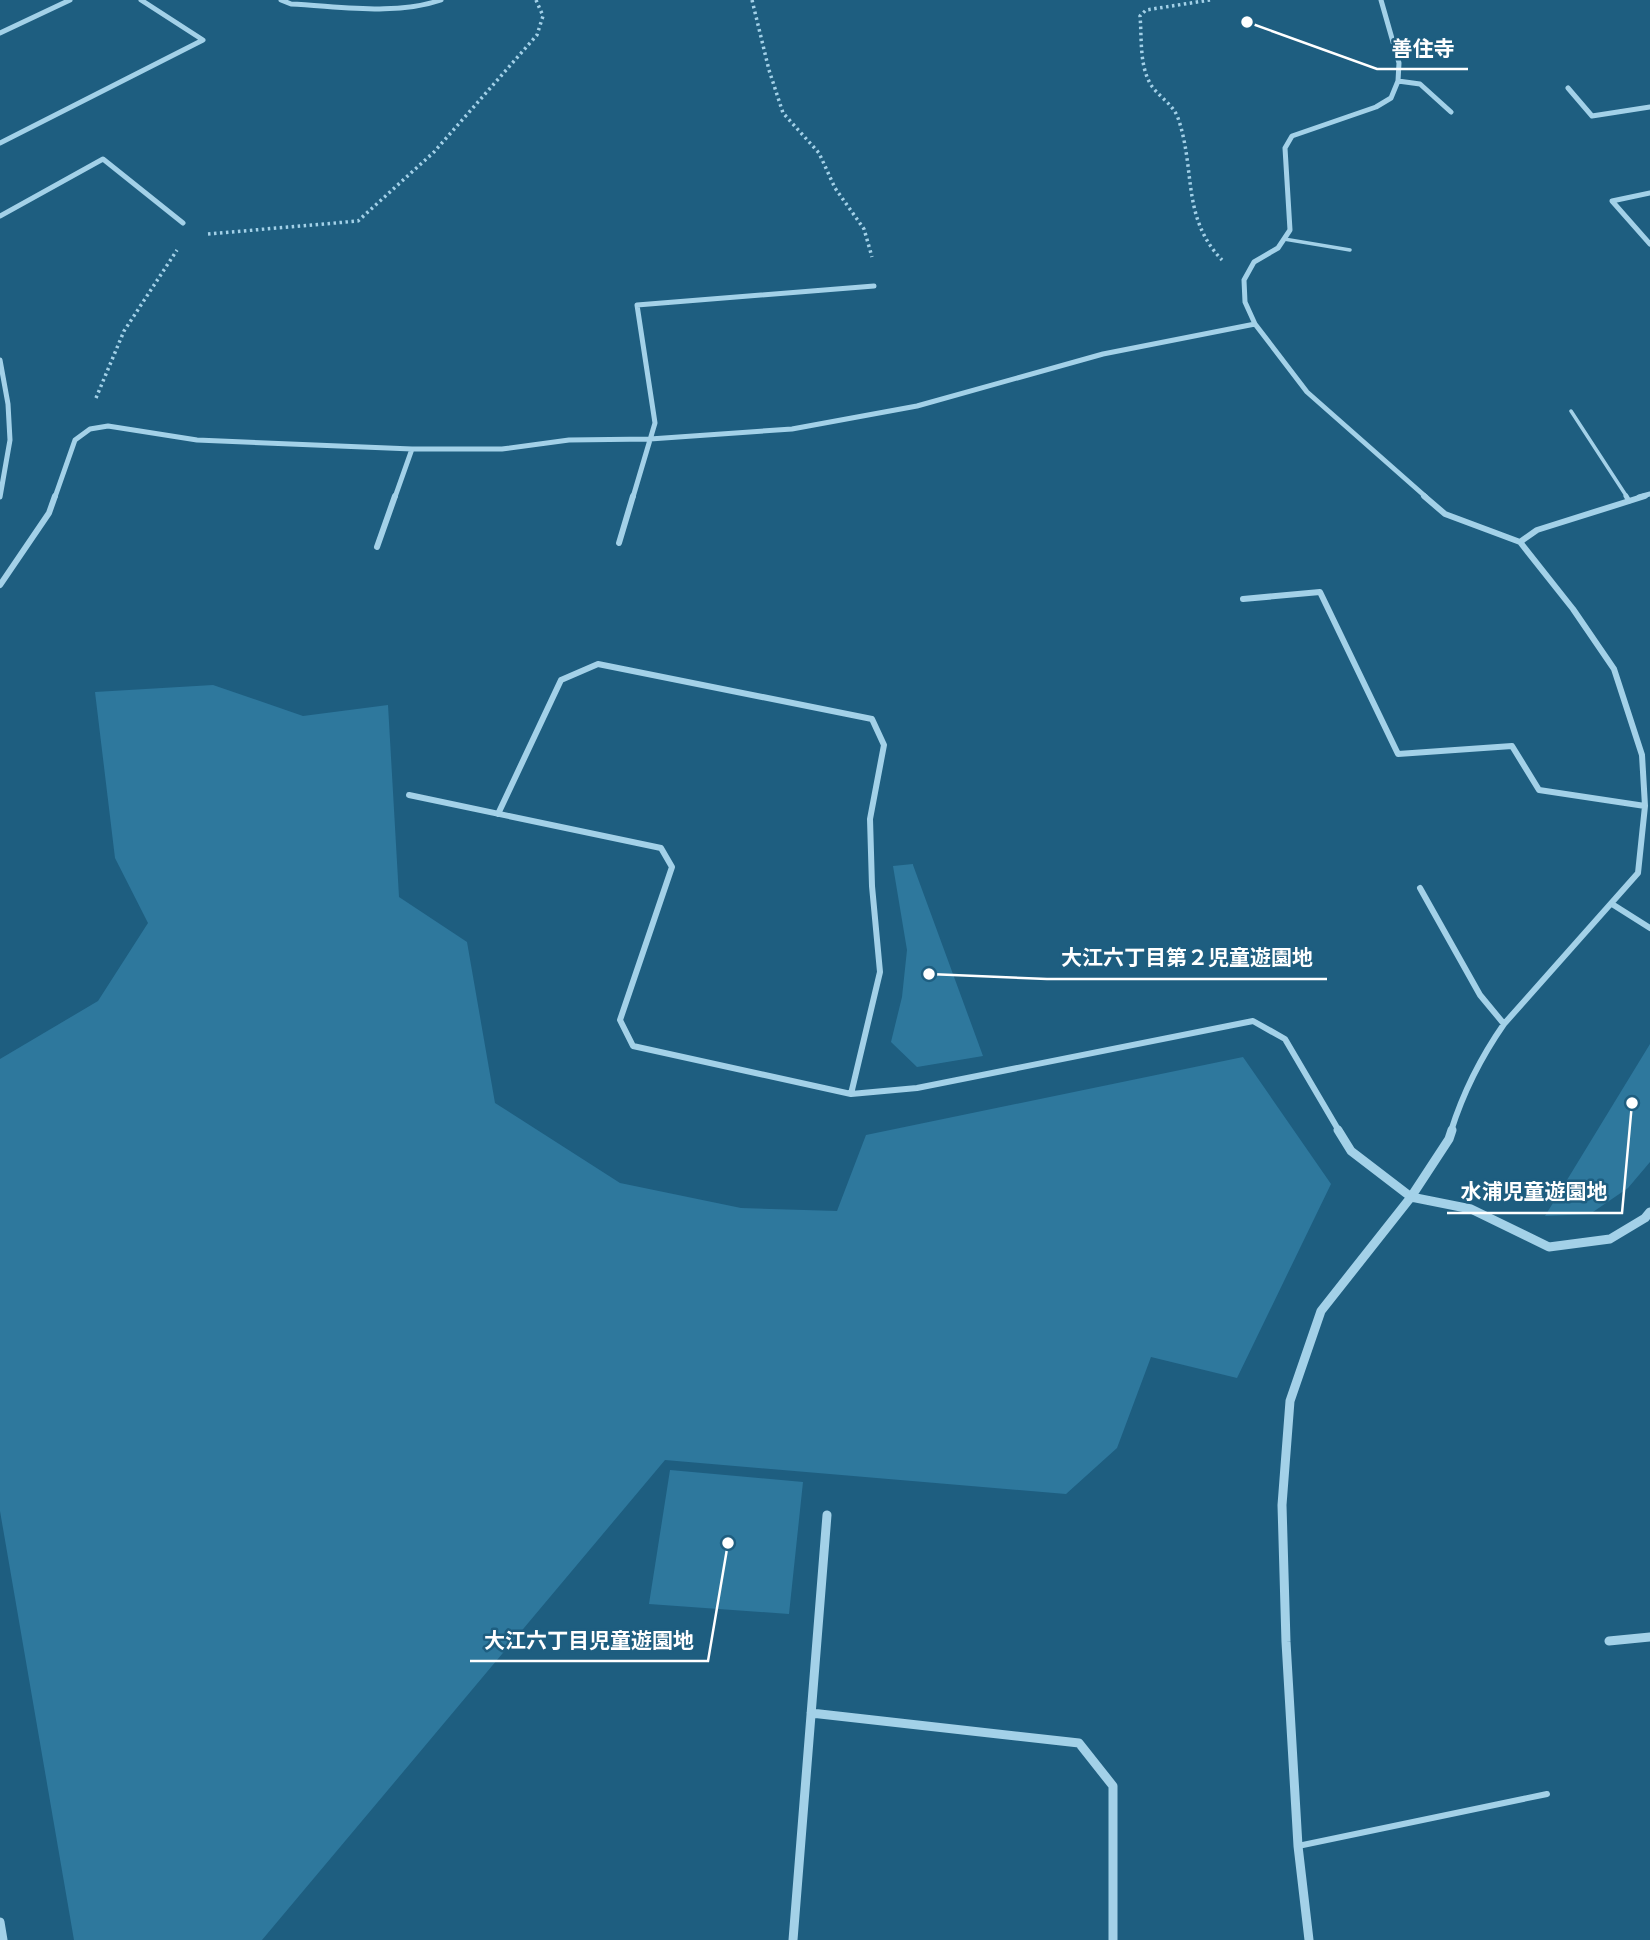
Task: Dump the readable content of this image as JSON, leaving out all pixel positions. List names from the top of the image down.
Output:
{
  "places": [
    "善住寺",
    "大江六丁目第２児童遊園地",
    "水浦児童遊園地",
    "大江六丁目児童遊園地"
  ]
}
